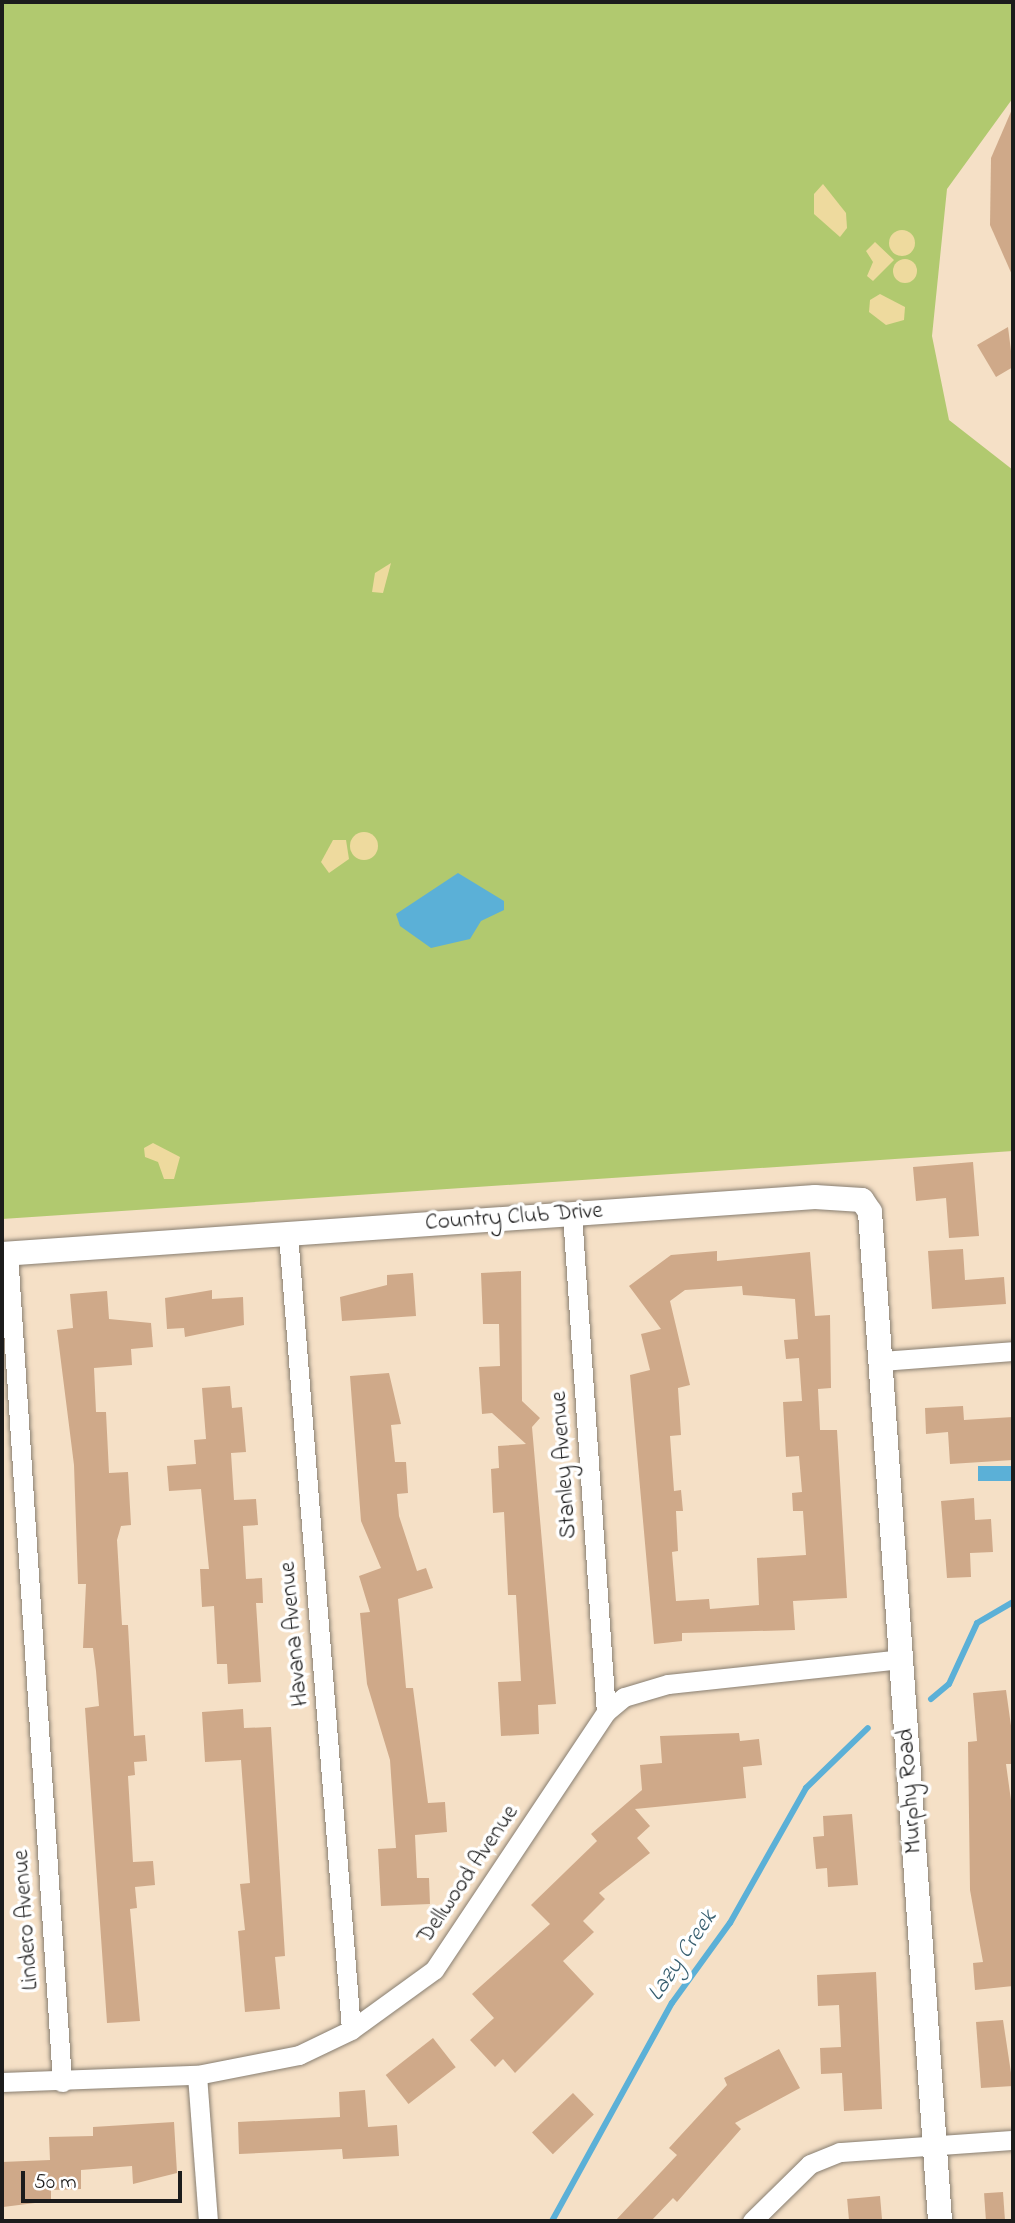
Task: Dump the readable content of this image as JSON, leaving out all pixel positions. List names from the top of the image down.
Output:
{
  "streets": {
    "street": [
      "Country Club Drive",
      "Stanley Avenue",
      "Havana Avenue",
      "Murphy Road",
      "Dellwood Avenue",
      "Lindero Avenue"
    ]
  },
  "crossings": [
    ["Country Club Drive", "Stanley Avenue"],
    ["Country Club Drive", "Havana Avenue"],
    ["Country Club Drive", "Murphy Road"],
    ["Country Club Drive", "Lindero Avenue"],
    ["Stanley Avenue", "Dellwood Avenue"],
    ["Havana Avenue", "Dellwood Avenue"],
    ["Murphy Road", "Dellwood Avenue"],
    ["Dellwood Avenue", "Lindero Avenue"]
  ],
  "water": ["Lazy Creek"],
  "scale_bar": "50 m"
}
